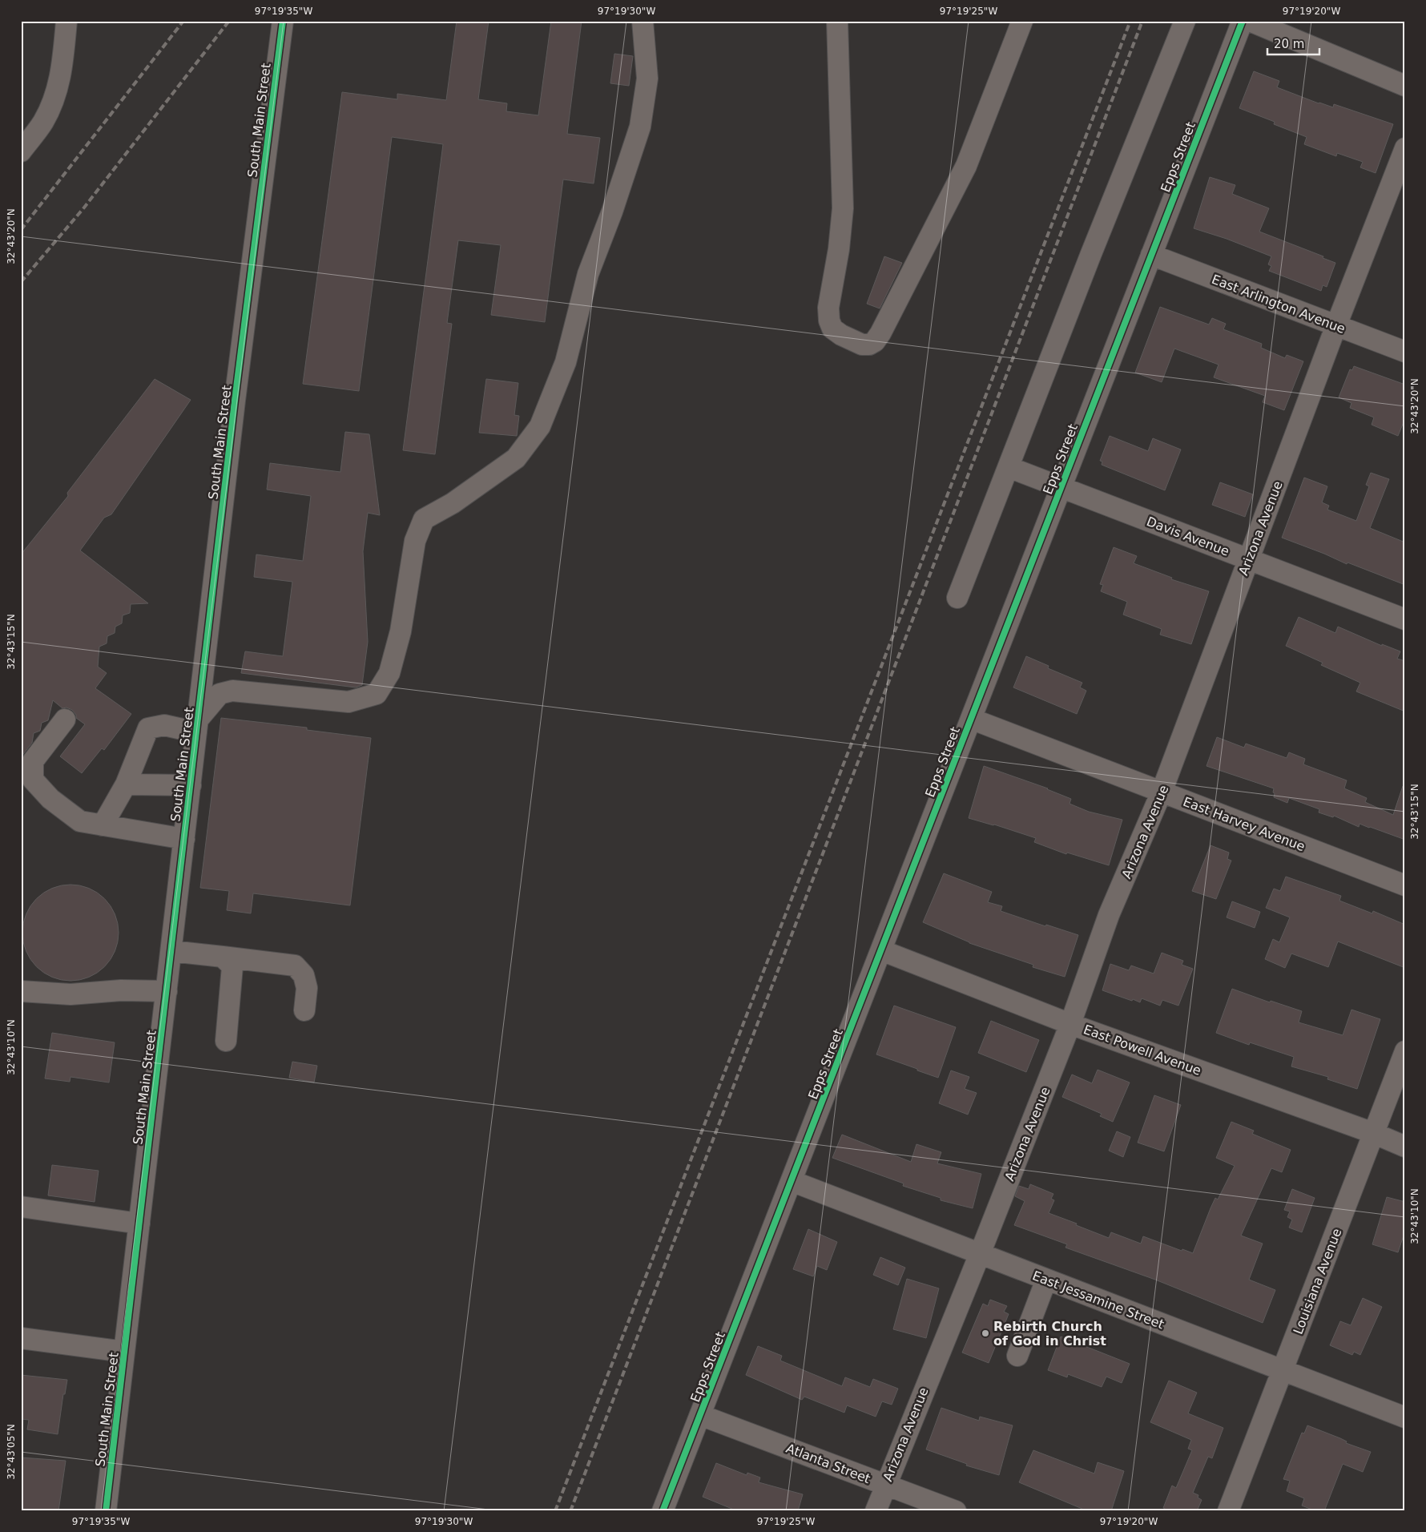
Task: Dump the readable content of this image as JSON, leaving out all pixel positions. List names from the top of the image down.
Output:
{
  "streets": {
    "street": [
      "South Main Street",
      "Epps Street",
      "East Arlington Avenue",
      "Arizona Avenue",
      "Davis Avenue",
      "East Harvey Avenue",
      "East Powell Avenue",
      "Louisiana Avenue",
      "East Jessamine Street",
      "Atlanta Street"
    ]
  },
  "crossings": [
    ["Epps Street", "East Arlington Avenue"],
    ["Epps Street", "Davis Avenue"],
    ["Epps Street", "East Harvey Avenue"],
    ["Epps Street", "East Powell Avenue"],
    ["Epps Street", "East Jessamine Street"],
    ["Epps Street", "Atlanta Street"],
    ["East Arlington Avenue", "Arizona Avenue"],
    ["Arizona Avenue", "Davis Avenue"],
    ["Arizona Avenue", "East Harvey Avenue"],
    ["Arizona Avenue", "East Powell Avenue"],
    ["Arizona Avenue", "East Jessamine Street"],
    ["Arizona Avenue", "Atlanta Street"],
    ["East Powell Avenue", "Louisiana Avenue"],
    ["Louisiana Avenue", "East Jessamine Street"]
  ],
  "places": ["Rebirth Church of God in Christ"],
  "scale_bar": "20 m",
  "coordinates": [
    "97°19'35\"W",
    "97°19'30\"W",
    "97°19'25\"W",
    "97°19'20\"W",
    "32°43'20\"N",
    "32°43'15\"N",
    "32°43'10\"N",
    "32°43'05\"N"
  ]
}
